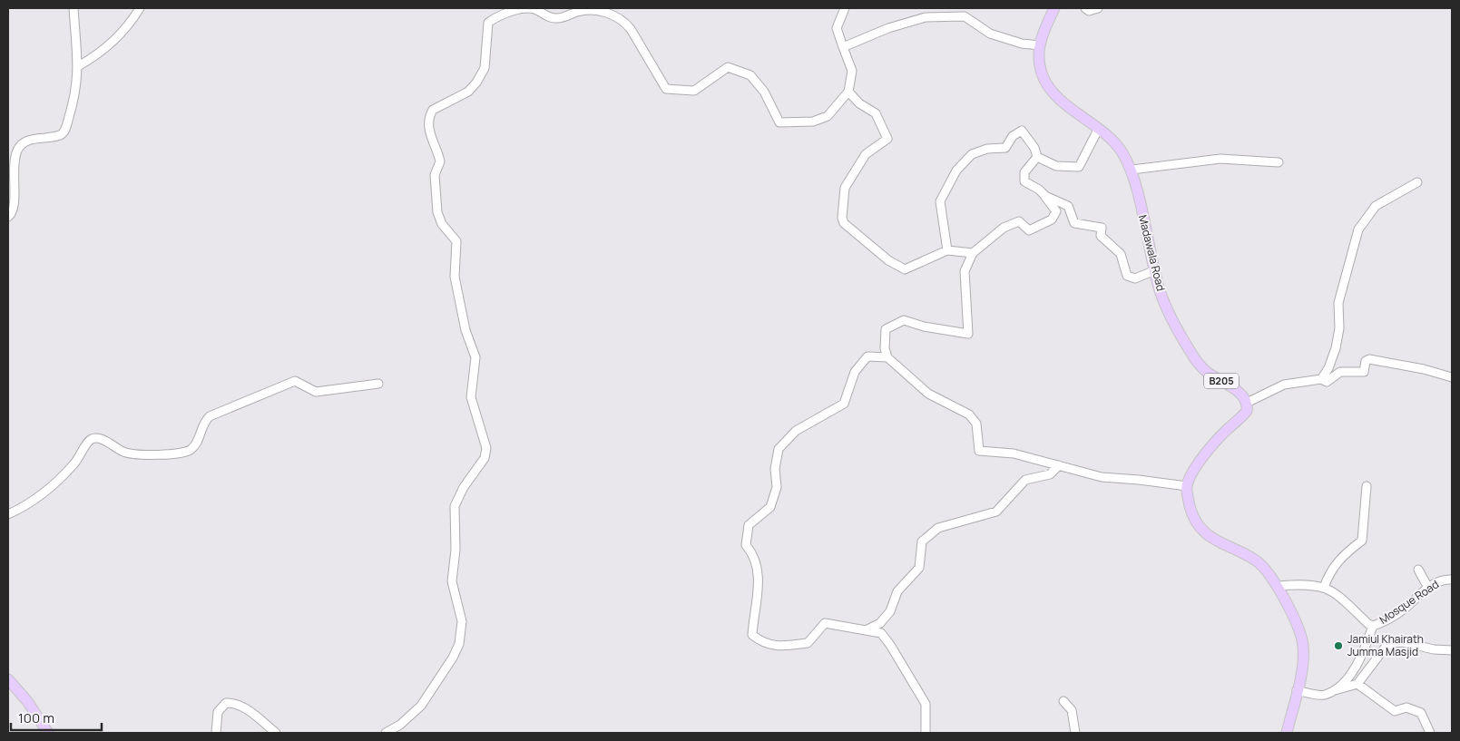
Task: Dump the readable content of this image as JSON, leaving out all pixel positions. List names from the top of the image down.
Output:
{
  "streets": {
    "main road": ["Madawala Road", "B205"],
    "street": ["Mosque Road"]
  },
  "crossings": [
    ["Madawala Road", "B205"]
  ],
  "places": ["Jamiul Khairath Jumma Masjid"],
  "scale_bar": "100 m"
}
